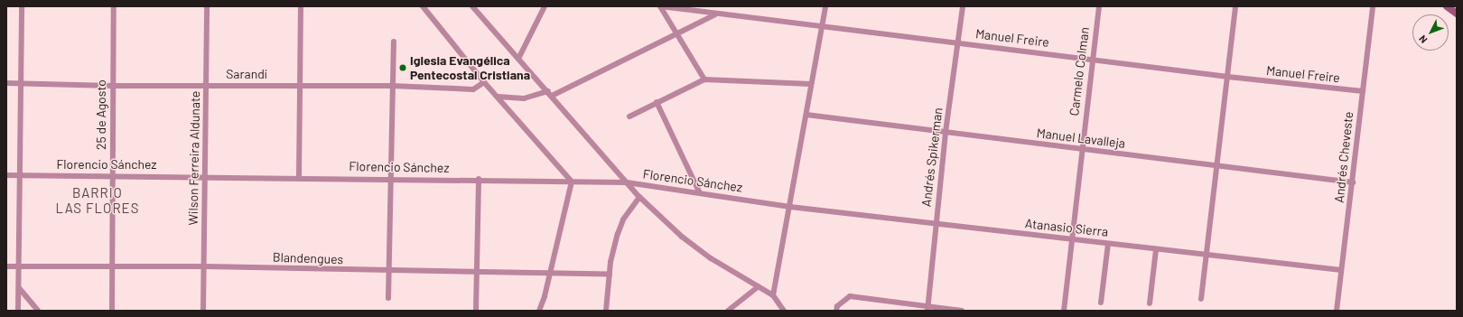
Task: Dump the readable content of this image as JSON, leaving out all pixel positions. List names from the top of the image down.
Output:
{
  "streets": {
    "street": [
      "Manuel Freire",
      "Carmelo Colman",
      "Sarandí",
      "25 de Agosto",
      "Manuel Lavalleja",
      "Andrés Spikerman",
      "Andrés Cheveste",
      "Wilson Ferreira Aldunate",
      "Florencio Sánchez",
      "Atanasio Sierra",
      "Blandengues"
    ]
  },
  "crossings": [
    ["Manuel Freire", "Carmelo Colman"],
    ["Manuel Freire", "Andrés Spikerman"],
    ["Manuel Freire", "Andrés Cheveste"],
    ["Carmelo Colman", "Manuel Lavalleja"],
    ["Carmelo Colman", "Atanasio Sierra"],
    ["Sarandí", "25 de Agosto"],
    ["Sarandí", "Wilson Ferreira Aldunate"],
    ["25 de Agosto", "Florencio Sánchez"],
    ["25 de Agosto", "Blandengues"],
    ["Manuel Lavalleja", "Andrés Spikerman"],
    ["Manuel Lavalleja", "Andrés Cheveste"],
    ["Andrés Spikerman", "Atanasio Sierra"],
    ["Andrés Cheveste", "Atanasio Sierra"],
    ["Wilson Ferreira Aldunate", "Florencio Sánchez"],
    ["Wilson Ferreira Aldunate", "Blandengues"],
    ["Florencio Sánchez", "Atanasio Sierra"]
  ],
  "districts": ["BARRIO LAS FLORES"],
  "places": ["Iglesia Evangélica Pentecostal Cristiana"],
  "north": "bottom left"
}
